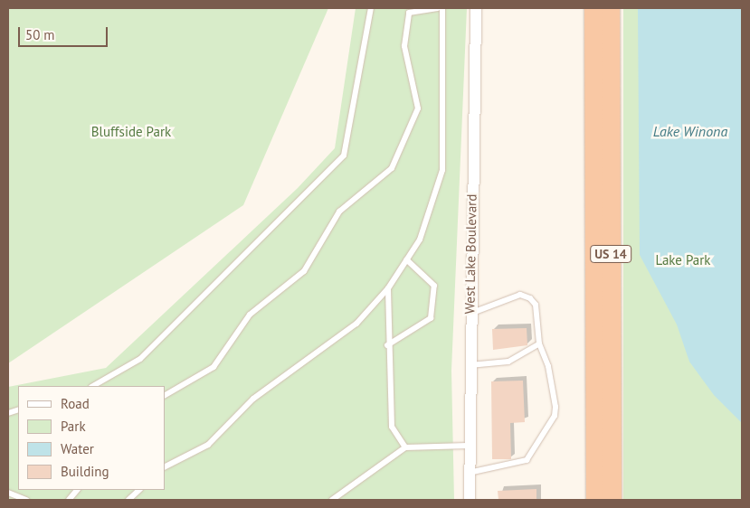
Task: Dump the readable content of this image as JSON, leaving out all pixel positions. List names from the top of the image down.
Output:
{
  "streets": {
    "highway": ["US 14"],
    "street": ["West Lake Boulevard"]
  },
  "water": ["Lake Winona"],
  "parks": ["Bluffside Park", "Lake Park"],
  "legend": [
    "Road",
    "Park",
    "Water",
    "Building"
  ],
  "scale_bar": "50 m"
}
